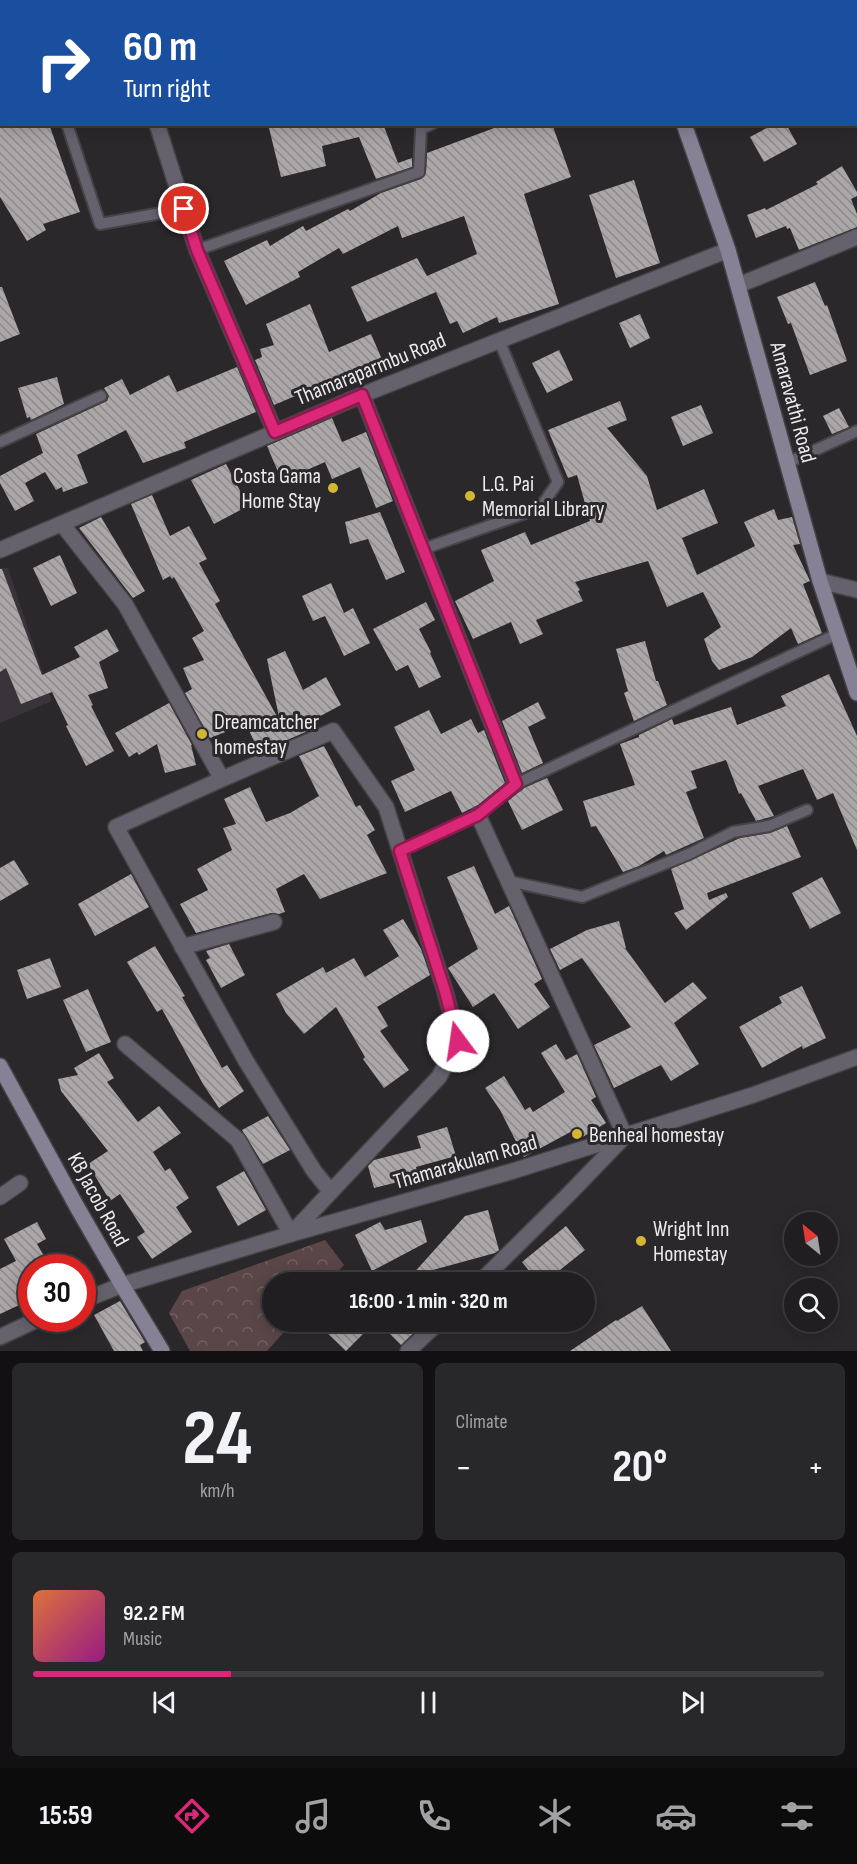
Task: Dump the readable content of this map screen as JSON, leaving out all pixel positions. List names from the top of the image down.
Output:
{
  "streets": {
    "main road": ["Amaravathi Road", "KB Jacob Road"],
    "street": ["Thamaraparmbu Road", "Thamarakulam Road"]
  },
  "crossings": [
    ["Thamaraparmbu Road", "Amaravathi Road"],
    ["Thamarakulam Road", "KB Jacob Road"]
  ],
  "places": [
    "Costa Gama Home Stay",
    "L.G. Pai Memorial Library",
    "Dreamcatcher homestay",
    "Benheal homestay",
    "Wright Inn Homestay"
  ],
  "north": "top left",
  "page": {
    "turn": ["60 m", "Turn right"],
    "limit": "30",
    "trip": "16:00 · 1 min · 320 m",
    "tile": [
      ["24", "km/h"],
      "Climate"
    ],
    "heat": ["−", "20°", "+"],
    "song": ["92.2 FM", "Music"],
    "tabs": "15:59"
  }
}
